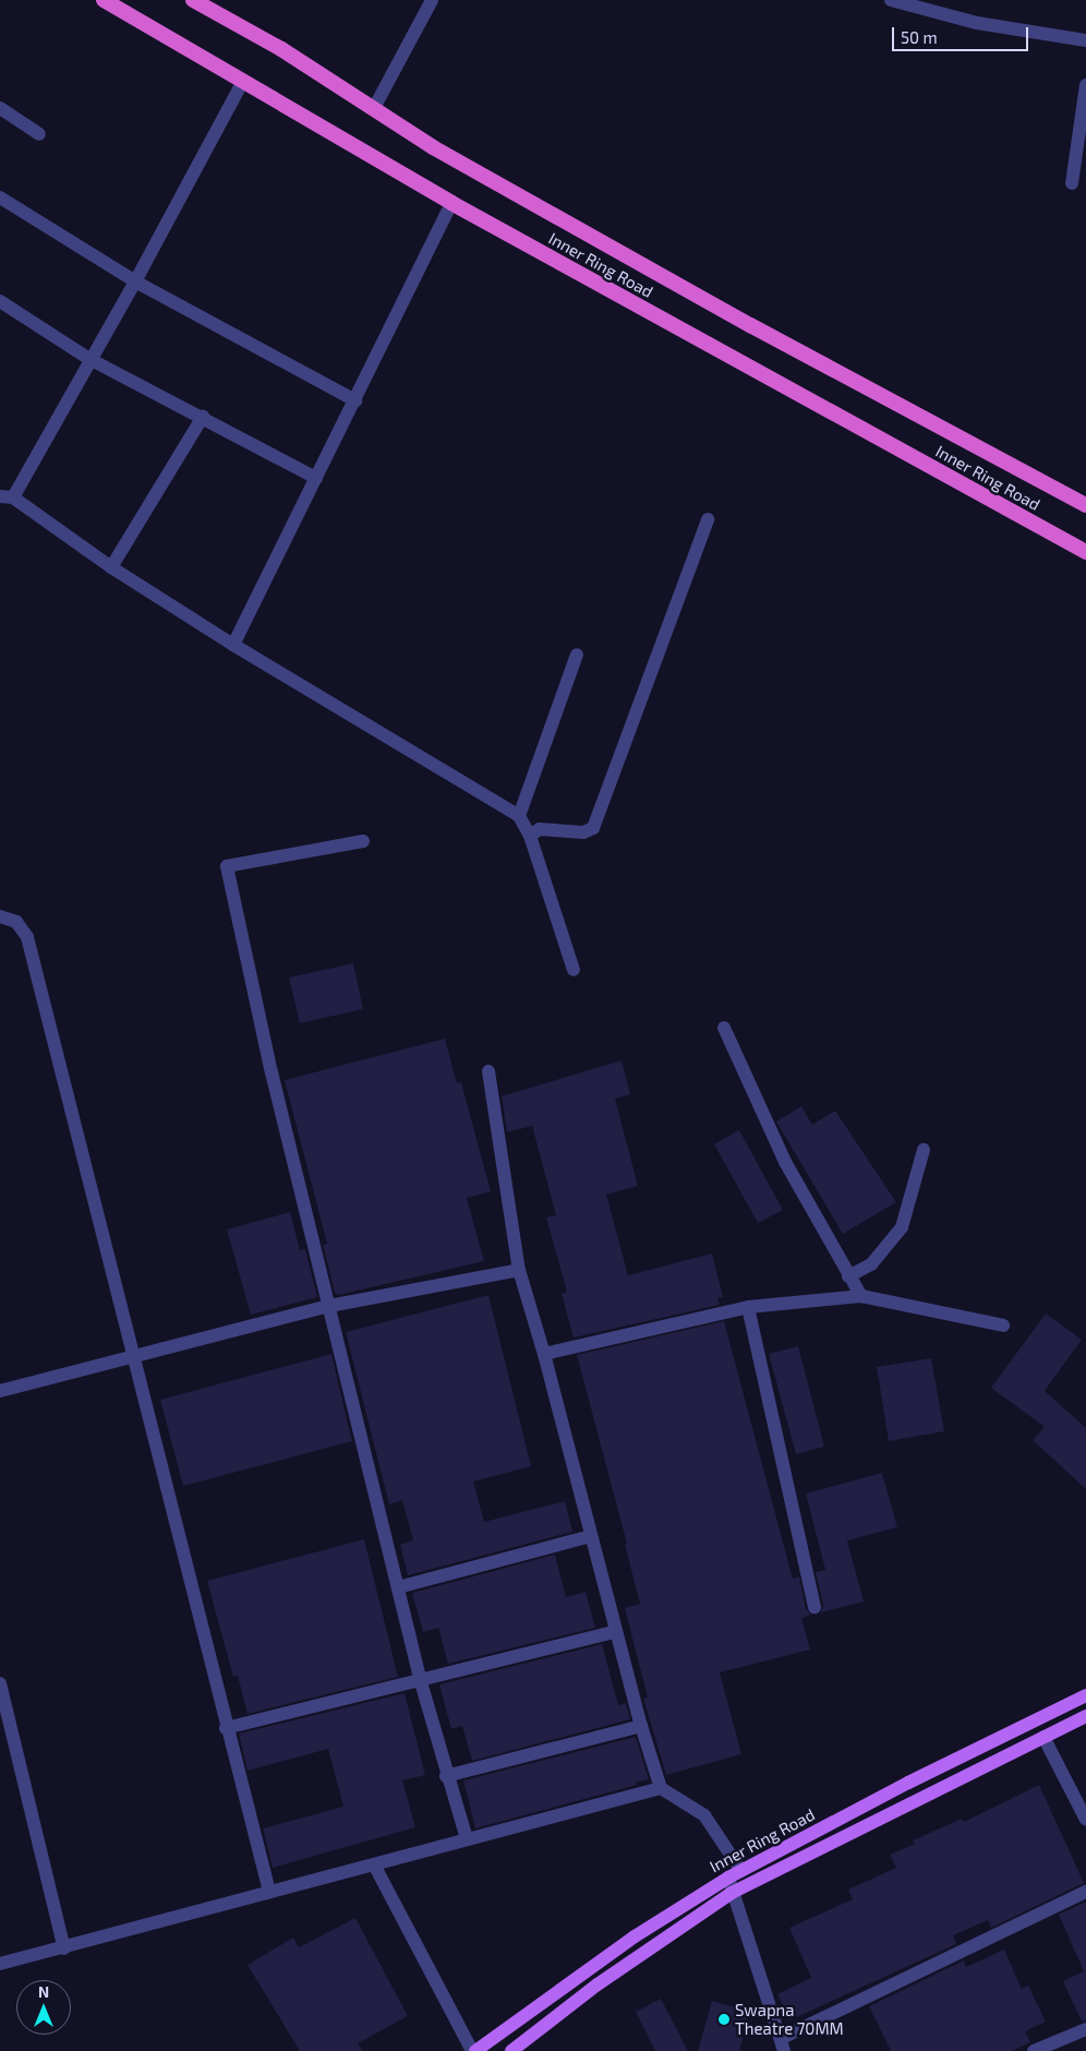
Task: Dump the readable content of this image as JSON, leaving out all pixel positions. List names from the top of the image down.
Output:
{
  "streets": {
    "highway": ["Inner Ring Road"]
  },
  "places": ["Swapna Theatre 70MM"],
  "scale_bar": "50 m",
  "north": "top"
}
